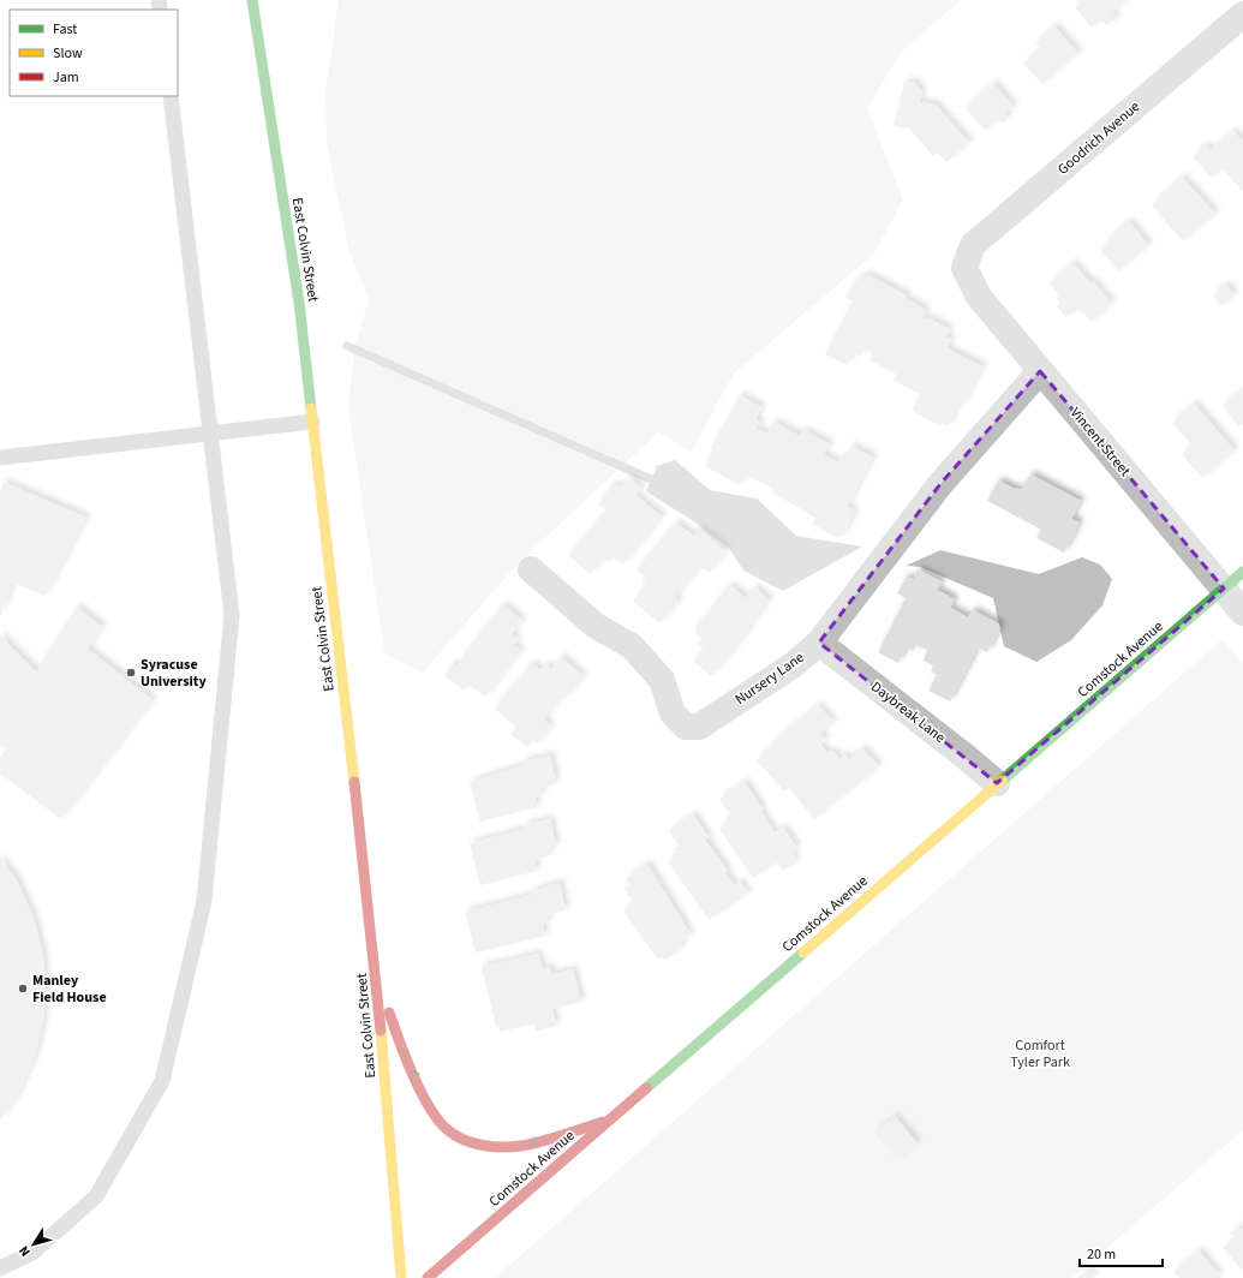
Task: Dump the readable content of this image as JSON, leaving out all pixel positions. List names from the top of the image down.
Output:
{
  "streets": {
    "street": [
      "Goodrich Avenue",
      "East Colvin Street",
      "Vincent Street",
      "Comstock Avenue",
      "Nursery Lane",
      "Daybreak Lane"
    ]
  },
  "crossings": [
    ["Goodrich Avenue", "Vincent Street"],
    ["Vincent Street", "Comstock Avenue"],
    ["Vincent Street", "Nursery Lane"],
    ["Comstock Avenue", "Daybreak Lane"],
    ["Nursery Lane", "Daybreak Lane"]
  ],
  "parks": ["Comfort Tyler Park"],
  "places": ["Syracuse University", "Manley Field House"],
  "legend": ["Fast", "Slow", "Jam"],
  "scale_bar": "20 m",
  "north": "bottom left"
}
